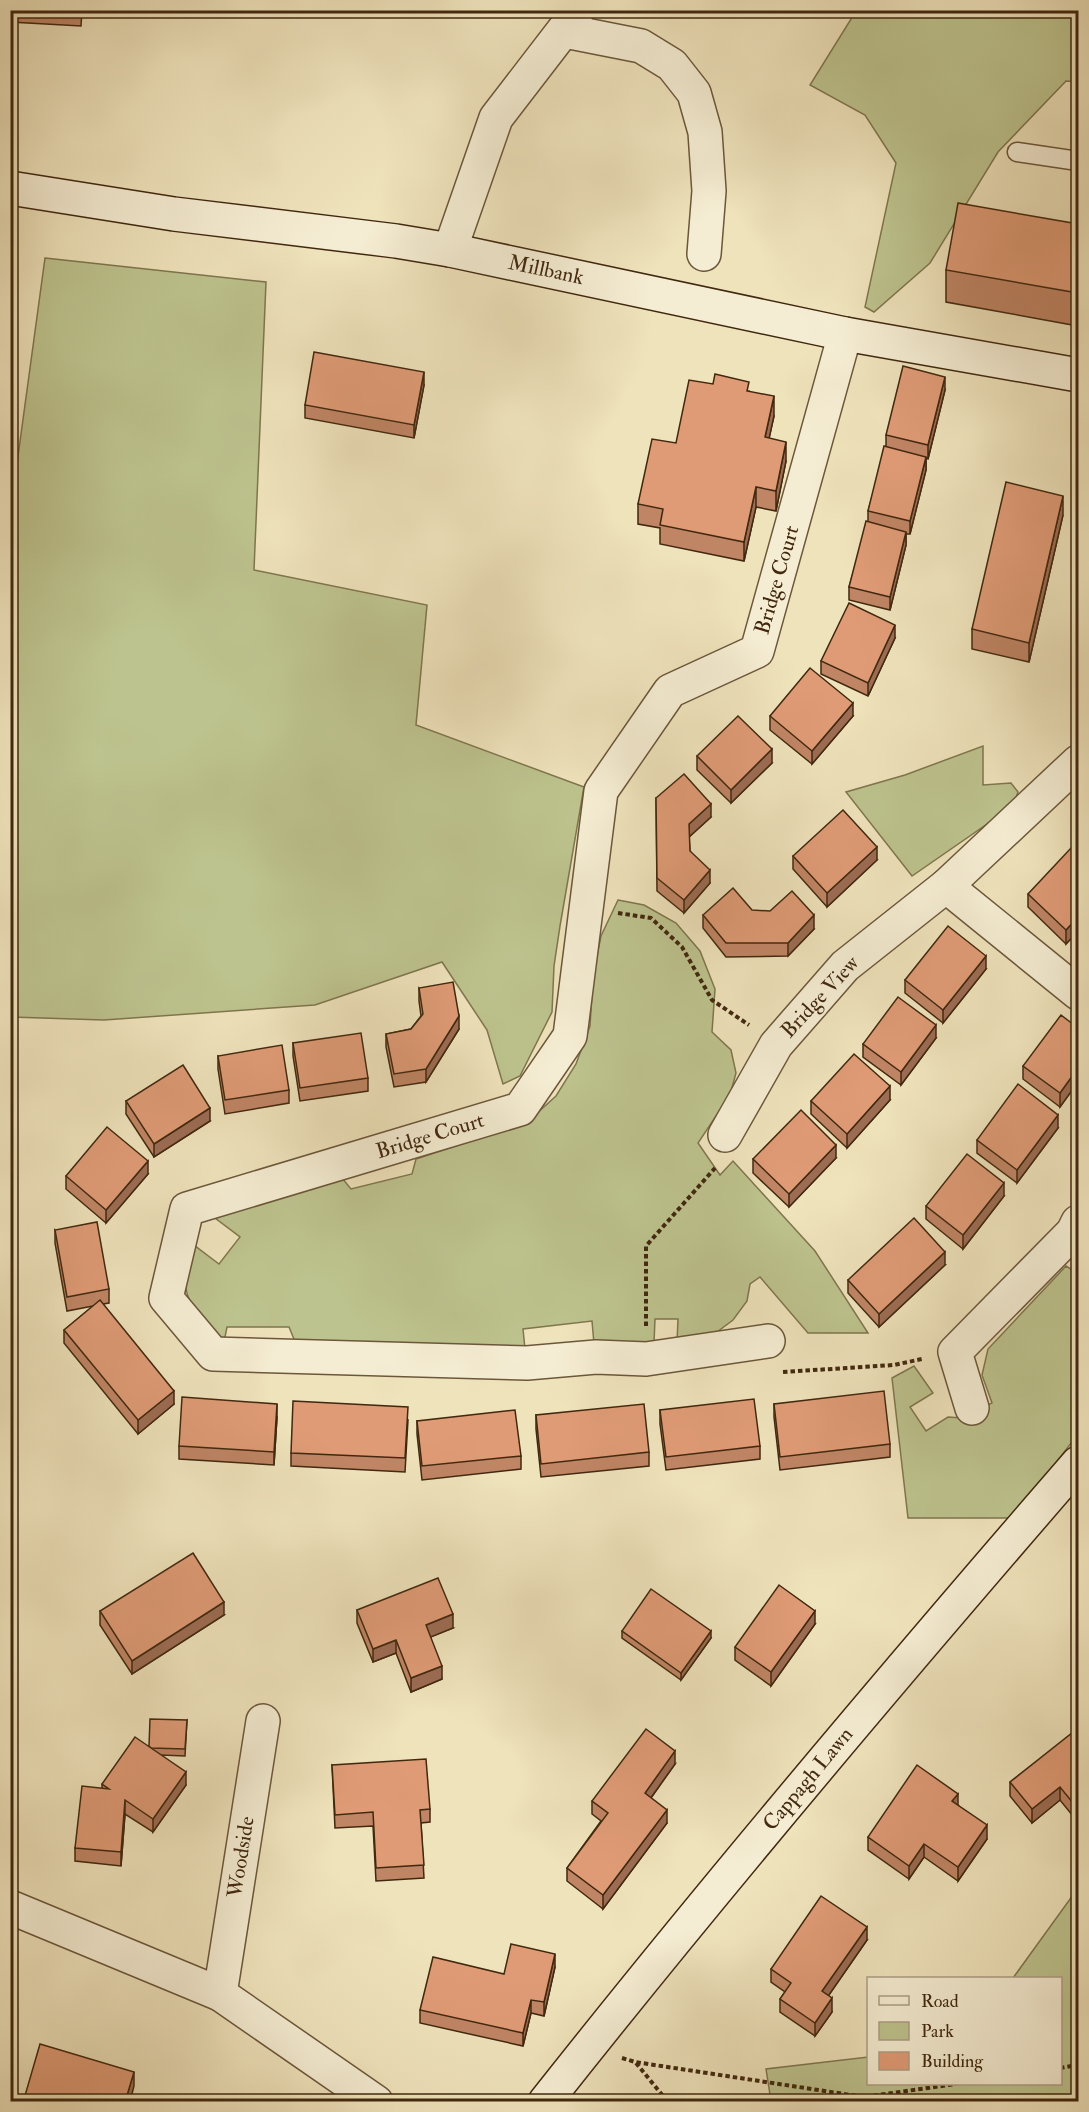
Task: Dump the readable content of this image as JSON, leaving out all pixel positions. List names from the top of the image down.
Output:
{
  "streets": {
    "street": [
      "Millbank",
      "Bridge Court",
      "Bridge View",
      "Cappagh Lawn",
      "Woodside"
    ]
  },
  "crossings": [
    ["Millbank", "Bridge Court"]
  ],
  "legend": ["Road", "Park", "Building"]
}
